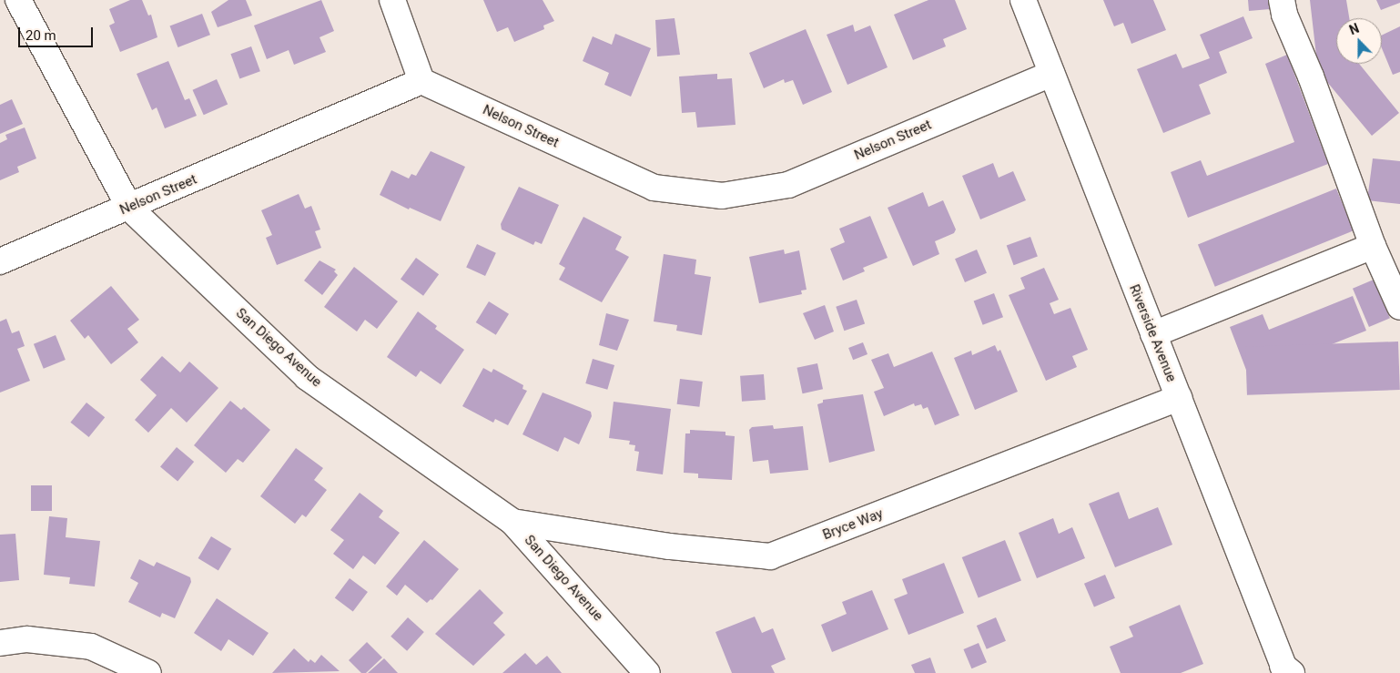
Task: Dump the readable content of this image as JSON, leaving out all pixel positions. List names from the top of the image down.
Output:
{
  "streets": {
    "street": [
      "Nelson Street",
      "Riverside Avenue",
      "San Diego Avenue",
      "Bryce Way"
    ]
  },
  "crossings": [
    ["Nelson Street", "Riverside Avenue"],
    ["Nelson Street", "San Diego Avenue"],
    ["Riverside Avenue", "Bryce Way"],
    ["San Diego Avenue", "Bryce Way"]
  ],
  "scale_bar": "20 m",
  "north": "top"
}
